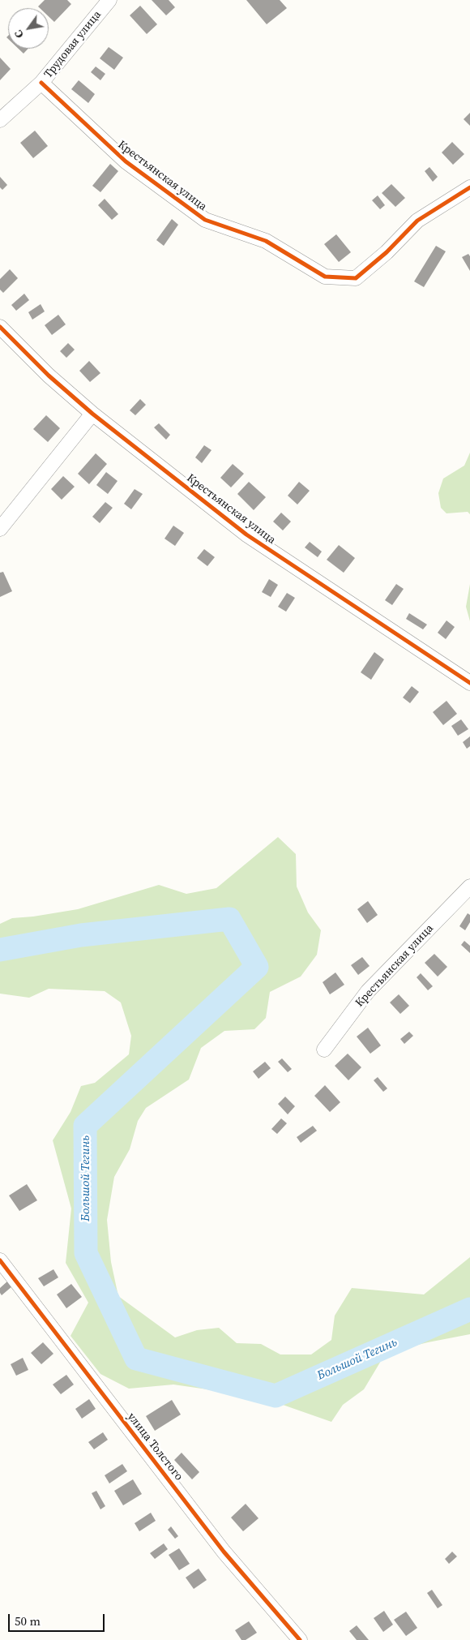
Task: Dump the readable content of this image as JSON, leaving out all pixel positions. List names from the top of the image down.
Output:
{
  "streets": {
    "street": ["Трудовая улица", "Крестьянская улица", "улица Толстого"]
  },
  "crossings": [
    ["Трудовая улица", "Крестьянская улица"]
  ],
  "water": ["Большой Тегинь"],
  "scale_bar": "50 m",
  "north": "bottom left"
}
